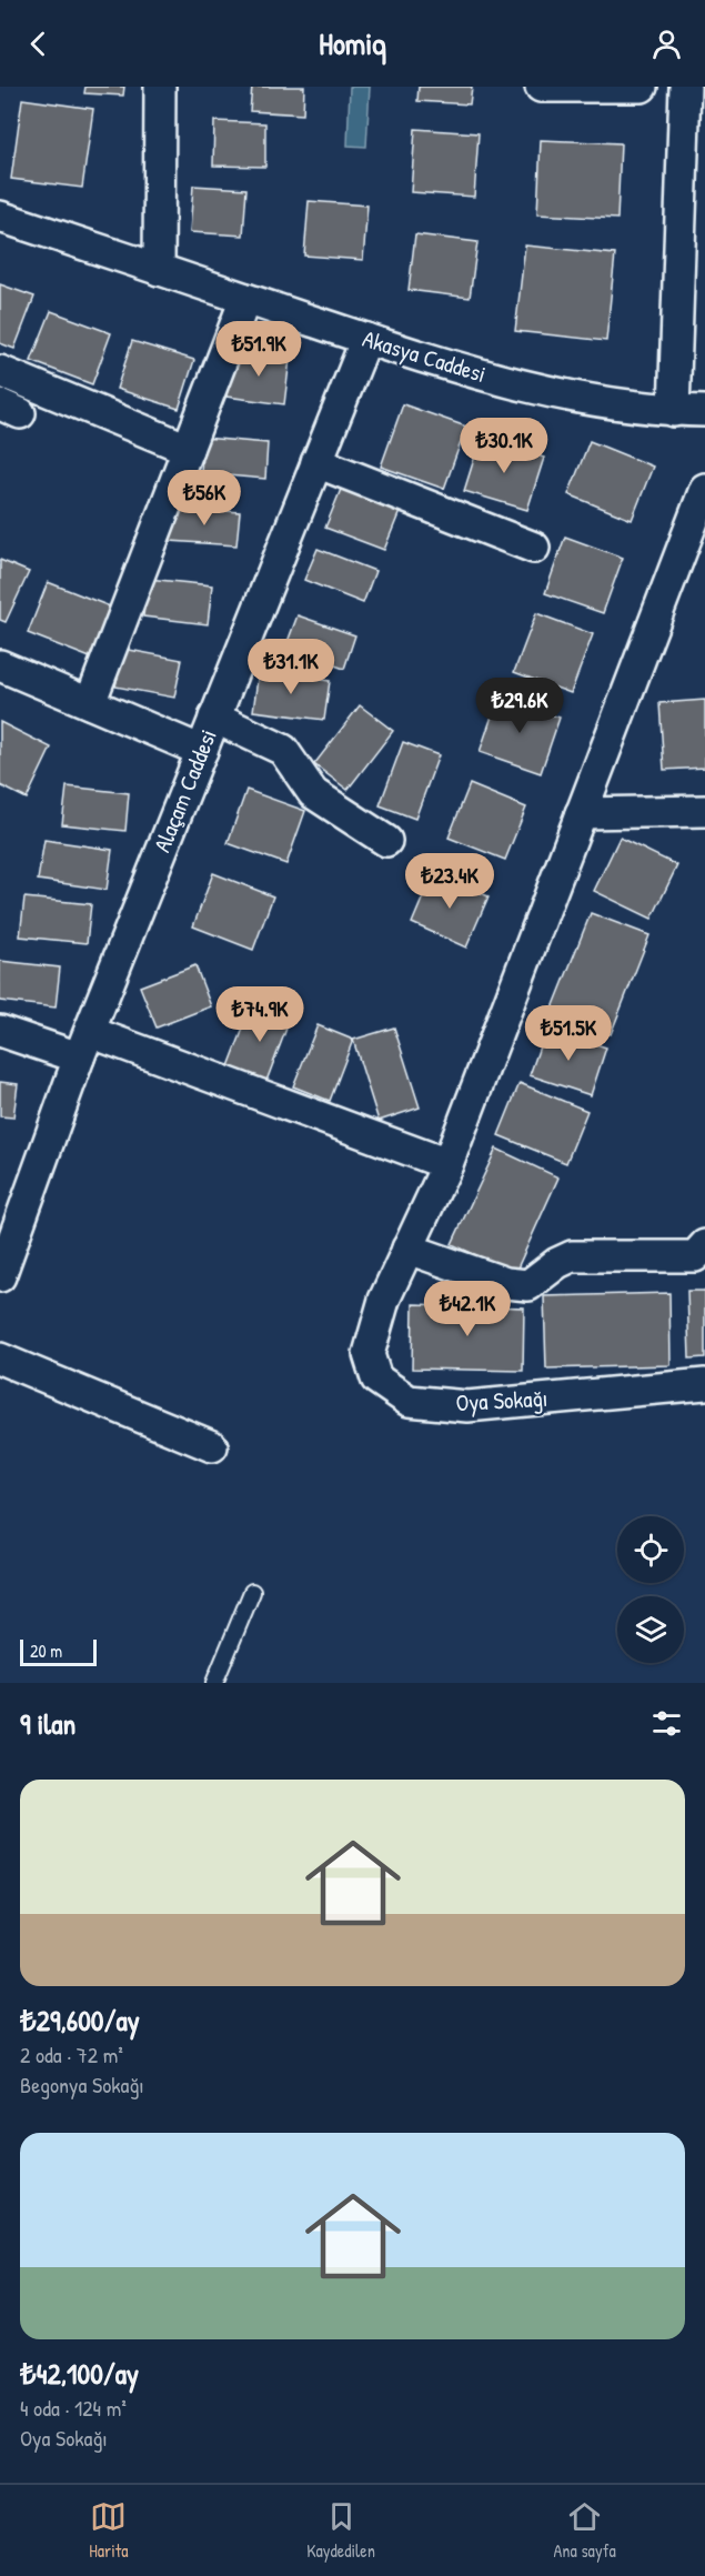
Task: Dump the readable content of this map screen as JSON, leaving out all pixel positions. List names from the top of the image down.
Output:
{
  "streets": {
    "street": ["Akasya Caddesi", "Alaçam Caddesi", "Oya Sokağı"]
  },
  "crossings": [
    ["Akasya Caddesi", "Alaçam Caddesi"]
  ],
  "scale_bar": "20 m",
  "page": {
    "header": "Homiq",
    "price": [
      "₺51.9K",
      "₺30.1K",
      "₺56K",
      "₺31.1K",
      "₺29.6K",
      "₺23.4K",
      "₺74.9K",
      "₺51.5K",
      "₺42.1K"
    ],
    "scale": "20 m",
    "heading": "9 ilan",
    "list": [
      {
        "name": "₺29,600/ay",
        "note": "2 oda · 72 m² · Begonya Sokağı"
      },
      {
        "name": "₺42,100/ay",
        "note": "4 oda · 124 m² · Oya Sokağı"
      }
    ],
    "tabs": ["Harita", "Kaydedilen", "Ana sayfa"]
  }
}
